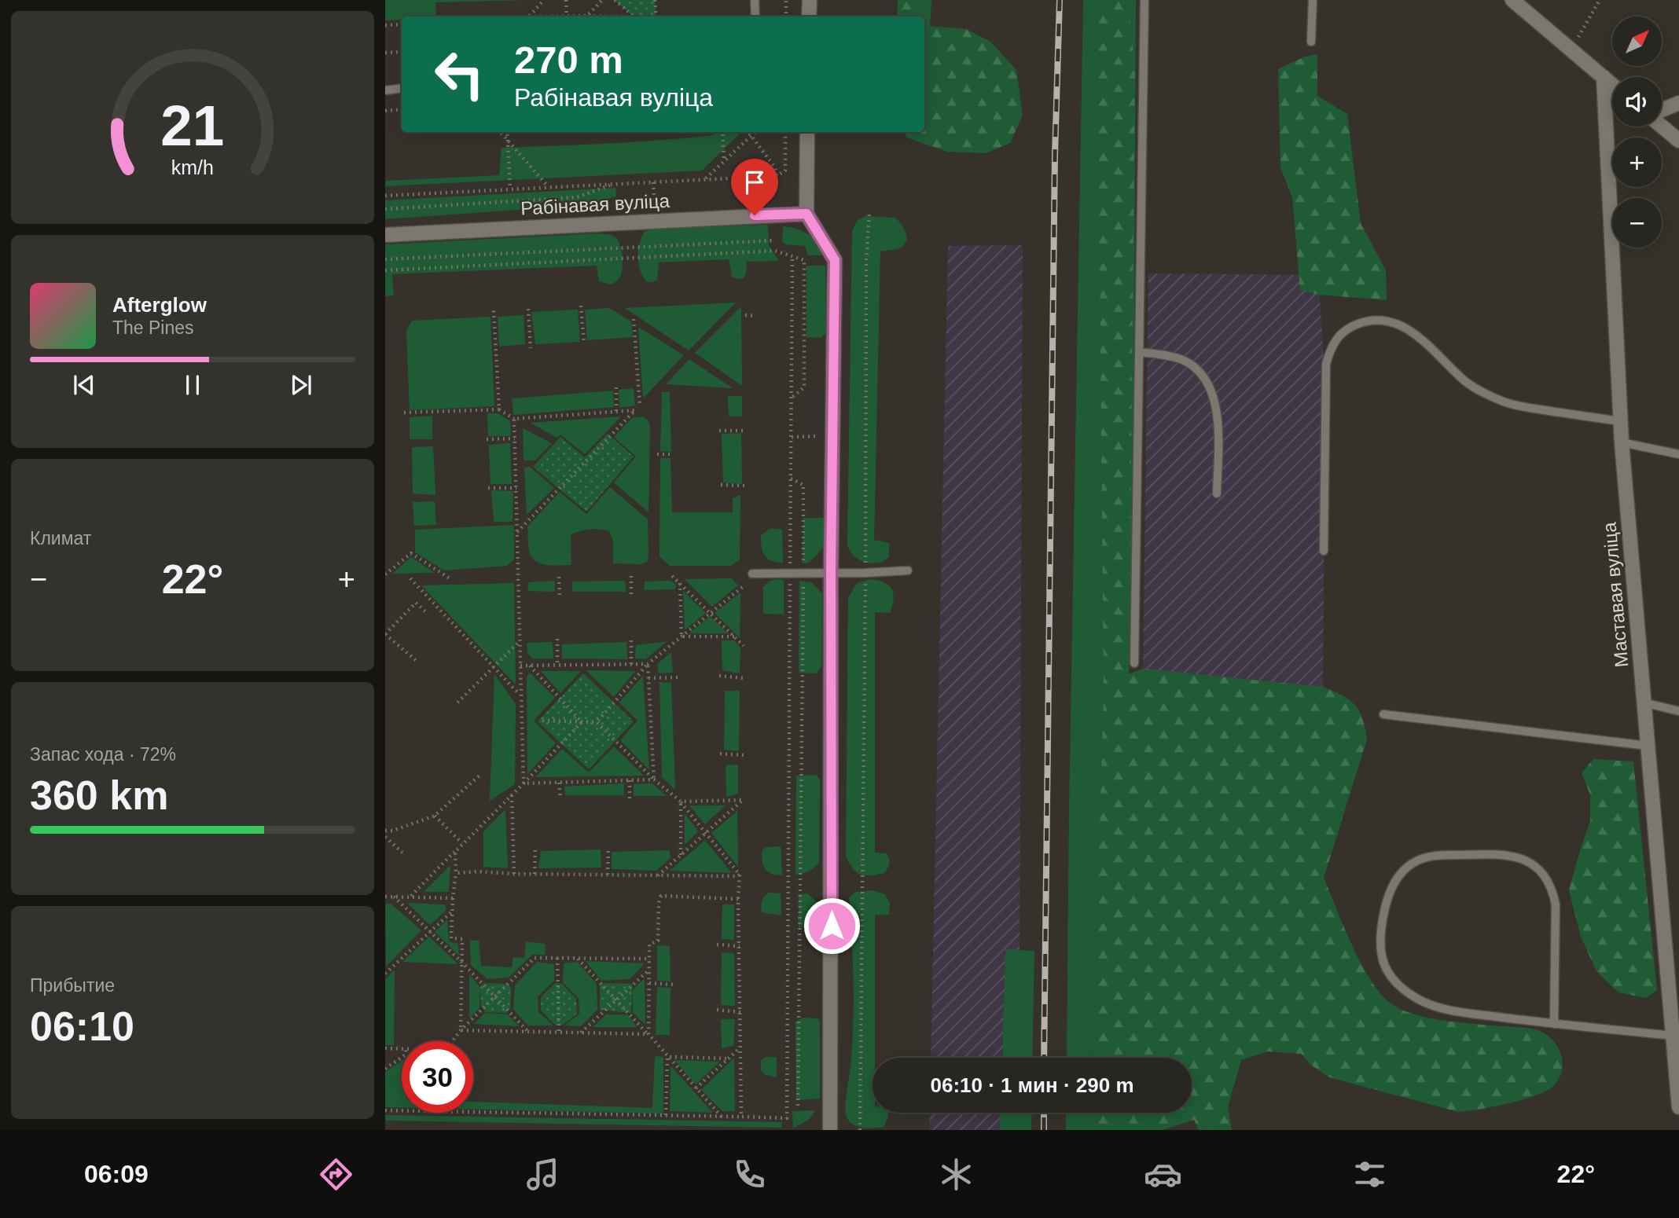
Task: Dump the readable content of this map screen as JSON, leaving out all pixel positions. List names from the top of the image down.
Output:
{
  "streets": {
    "street": ["Рабінавая вуліца", "Маставая вуліца"]
  },
  "north": "top right",
  "page": {
    "map_buttons": ["+", "−"],
    "turn": ["270 m", "Рабінавая вуліца"],
    "song": ["Afterglow", "The Pines"],
    "tile": [
      "Климат",
      ["Запас хода · 72%", "360 km"],
      ["Прибытие", "06:10"]
    ],
    "heat": ["−", "22°", "+"],
    "limit": "30",
    "trip": "06:10 · 1 мин · 290 m",
    "tabs": ["06:09", "22°"],
    "gauge": ["21", "km/h"]
  }
}
